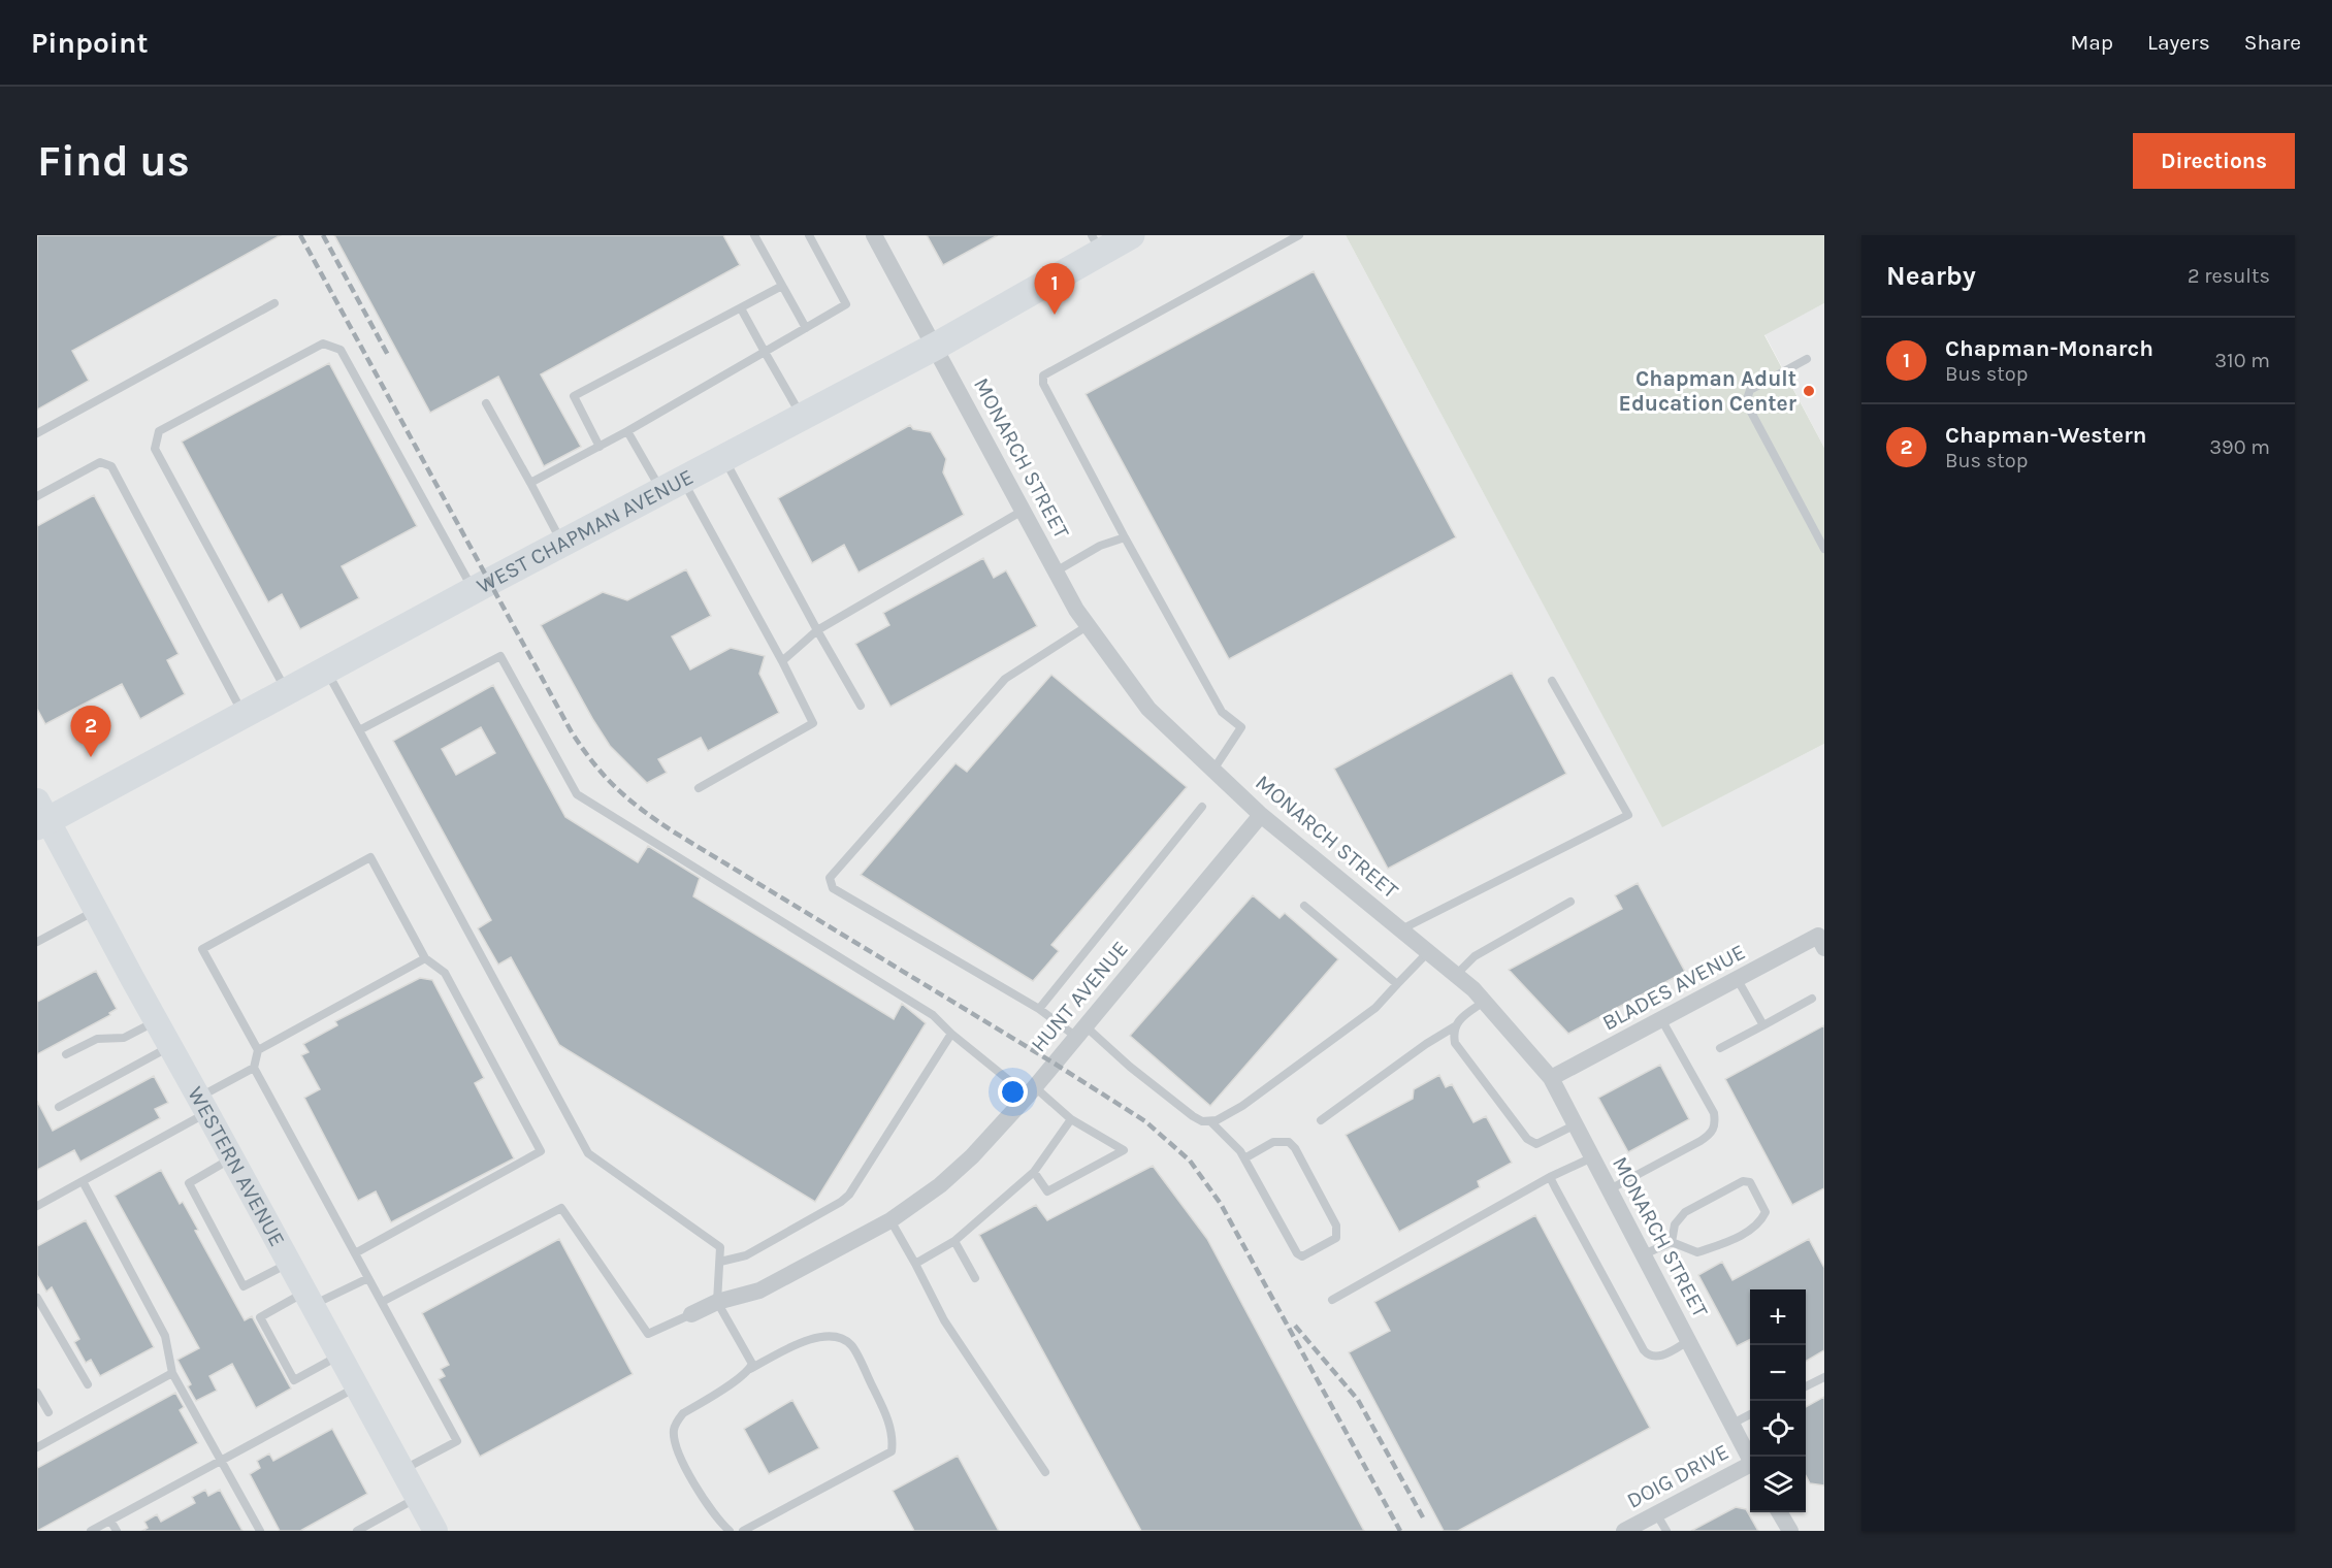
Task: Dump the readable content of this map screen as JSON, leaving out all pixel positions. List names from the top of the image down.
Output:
{
  "streets": {
    "main road": ["WEST CHAPMAN AVENUE"],
    "street": [
      "MONARCH STREET",
      "BLADES AVENUE",
      "HUNT AVENUE",
      "WESTERN AVENUE",
      "DOIG DRIVE"
    ]
  },
  "crossings": [
    ["MONARCH STREET", "WEST CHAPMAN AVENUE"],
    ["MONARCH STREET", "BLADES AVENUE"],
    ["MONARCH STREET", "HUNT AVENUE"],
    ["WEST CHAPMAN AVENUE", "WESTERN AVENUE"]
  ],
  "places": ["Chapman Adult Education Center"],
  "page": {
    "header": "Pinpoint",
    "nav": ["Map", "Layers", "Share"],
    "buttons": "Directions",
    "title": "Find us",
    "heading": ["Nearby", "2 results"],
    "pins": ["1", "2"],
    "list": [
      {
        "mark": "1",
        "name": "Chapman-Monarch",
        "note": "Bus stop",
        "value": "310 m"
      },
      {
        "mark": "2",
        "name": "Chapman-Western",
        "note": "Bus stop",
        "value": "390 m"
      }
    ],
    "map_buttons": ["+", "−"]
  }
}
